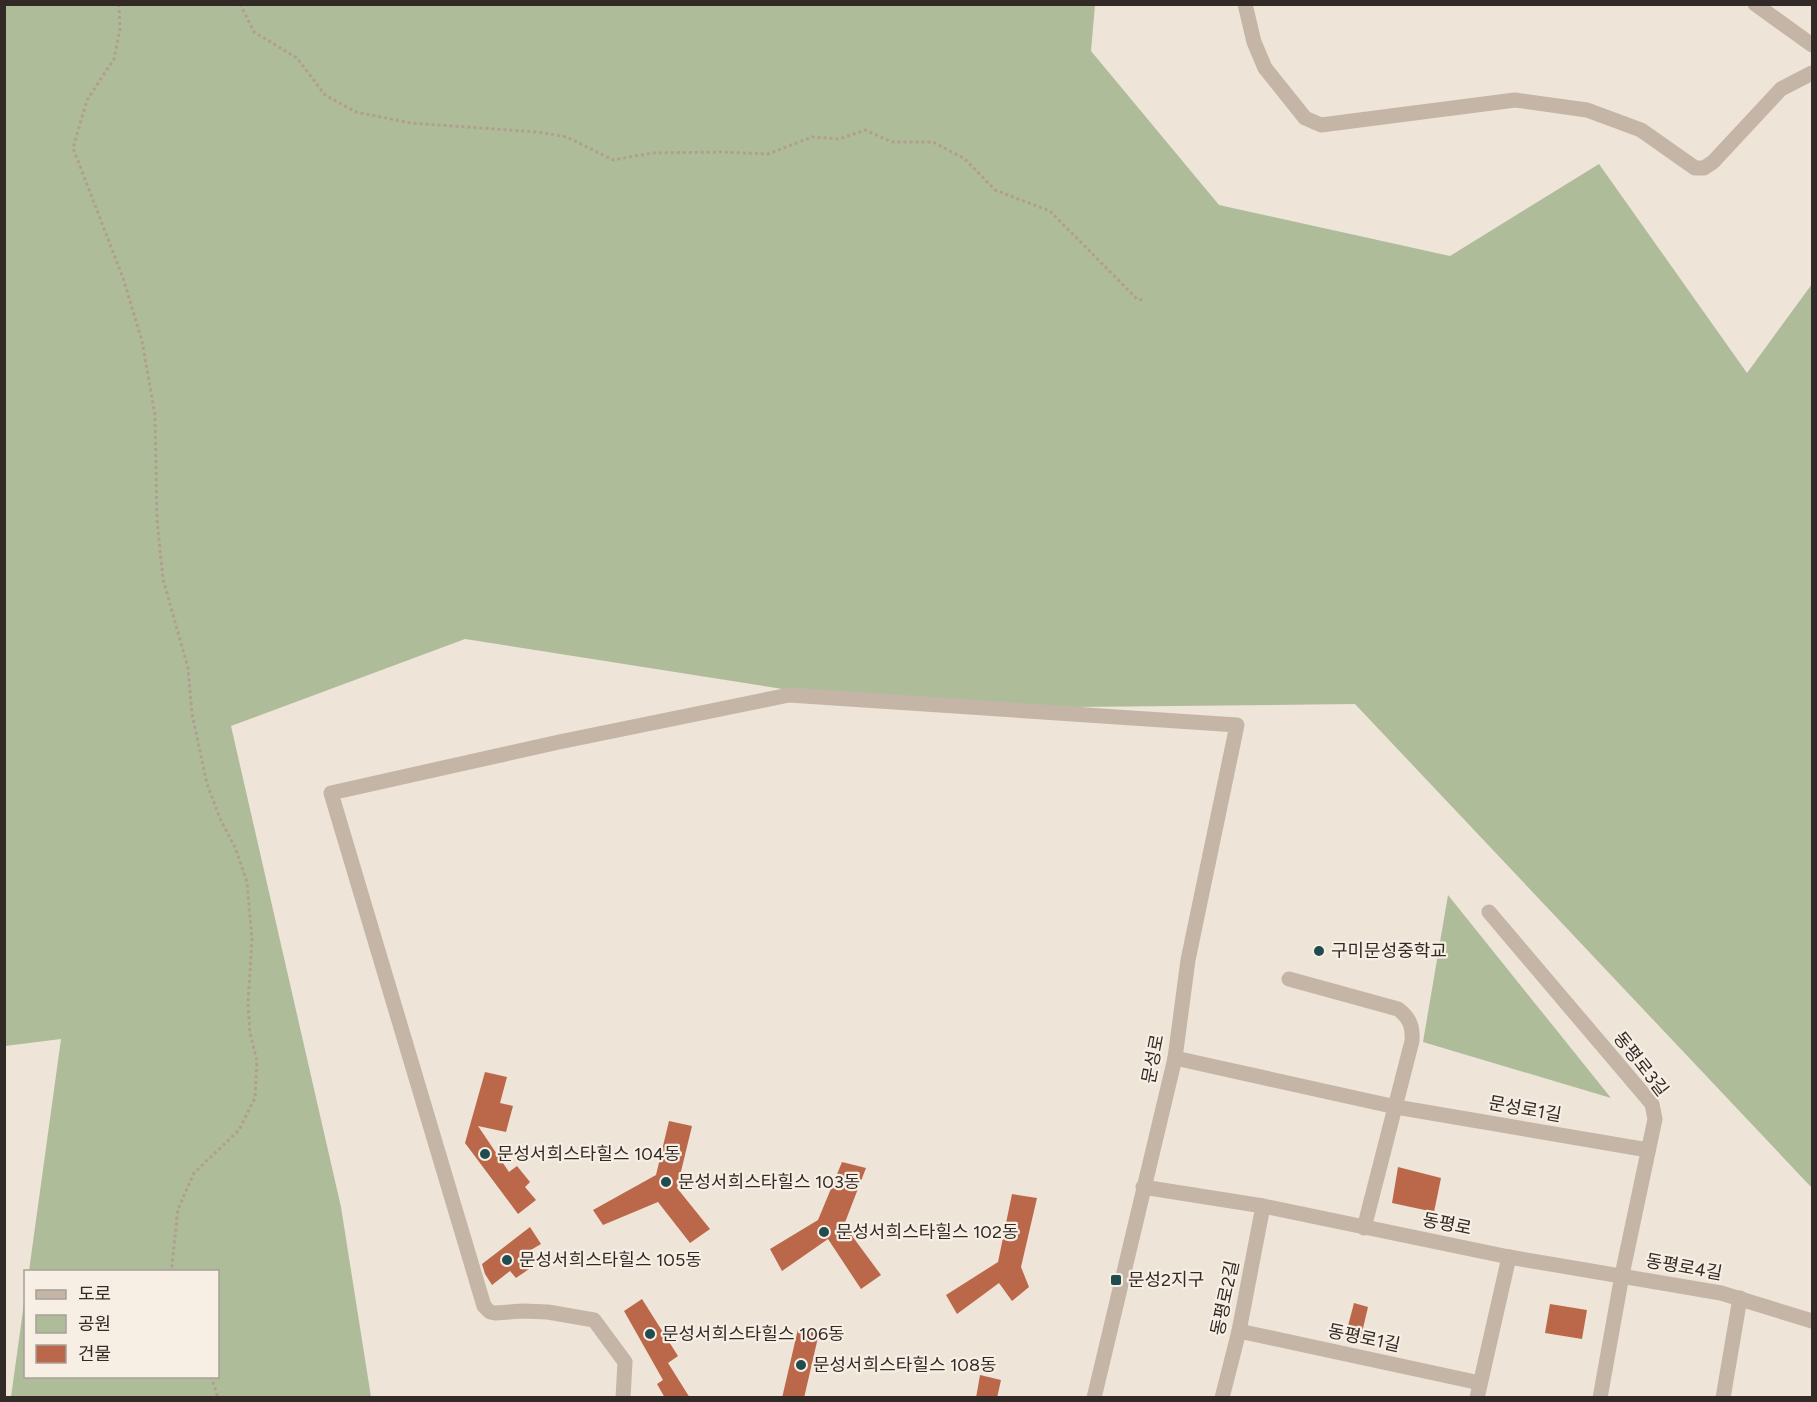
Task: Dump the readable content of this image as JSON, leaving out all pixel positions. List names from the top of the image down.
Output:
{
  "streets": {
    "street": [
      "문성로",
      "동평로3길",
      "문성로1길",
      "동평로",
      "동평로4길",
      "동평로2길",
      "동평로1길"
    ]
  },
  "crossings": [
    ["문성로", "문성로1길"],
    ["문성로", "동평로"],
    ["동평로3길", "문성로1길"],
    ["동평로3길", "동평로"],
    ["동평로3길", "동평로4길"],
    ["동평로", "동평로4길"],
    ["동평로", "동평로2길"],
    ["동평로2길", "동평로1길"]
  ],
  "places": {
    "other": [
      "구미문성중학교",
      "문성서희스타힐스 104동",
      "문성서희스타힐스 103동",
      "문성서희스타힐스 102동",
      "문성서희스타힐스 105동",
      "문성서희스타힐스 106동",
      "문성서희스타힐스 108동"
    ],
    "transit": ["문성2지구"]
  },
  "legend": ["도로", "공원", "건물"]
}
